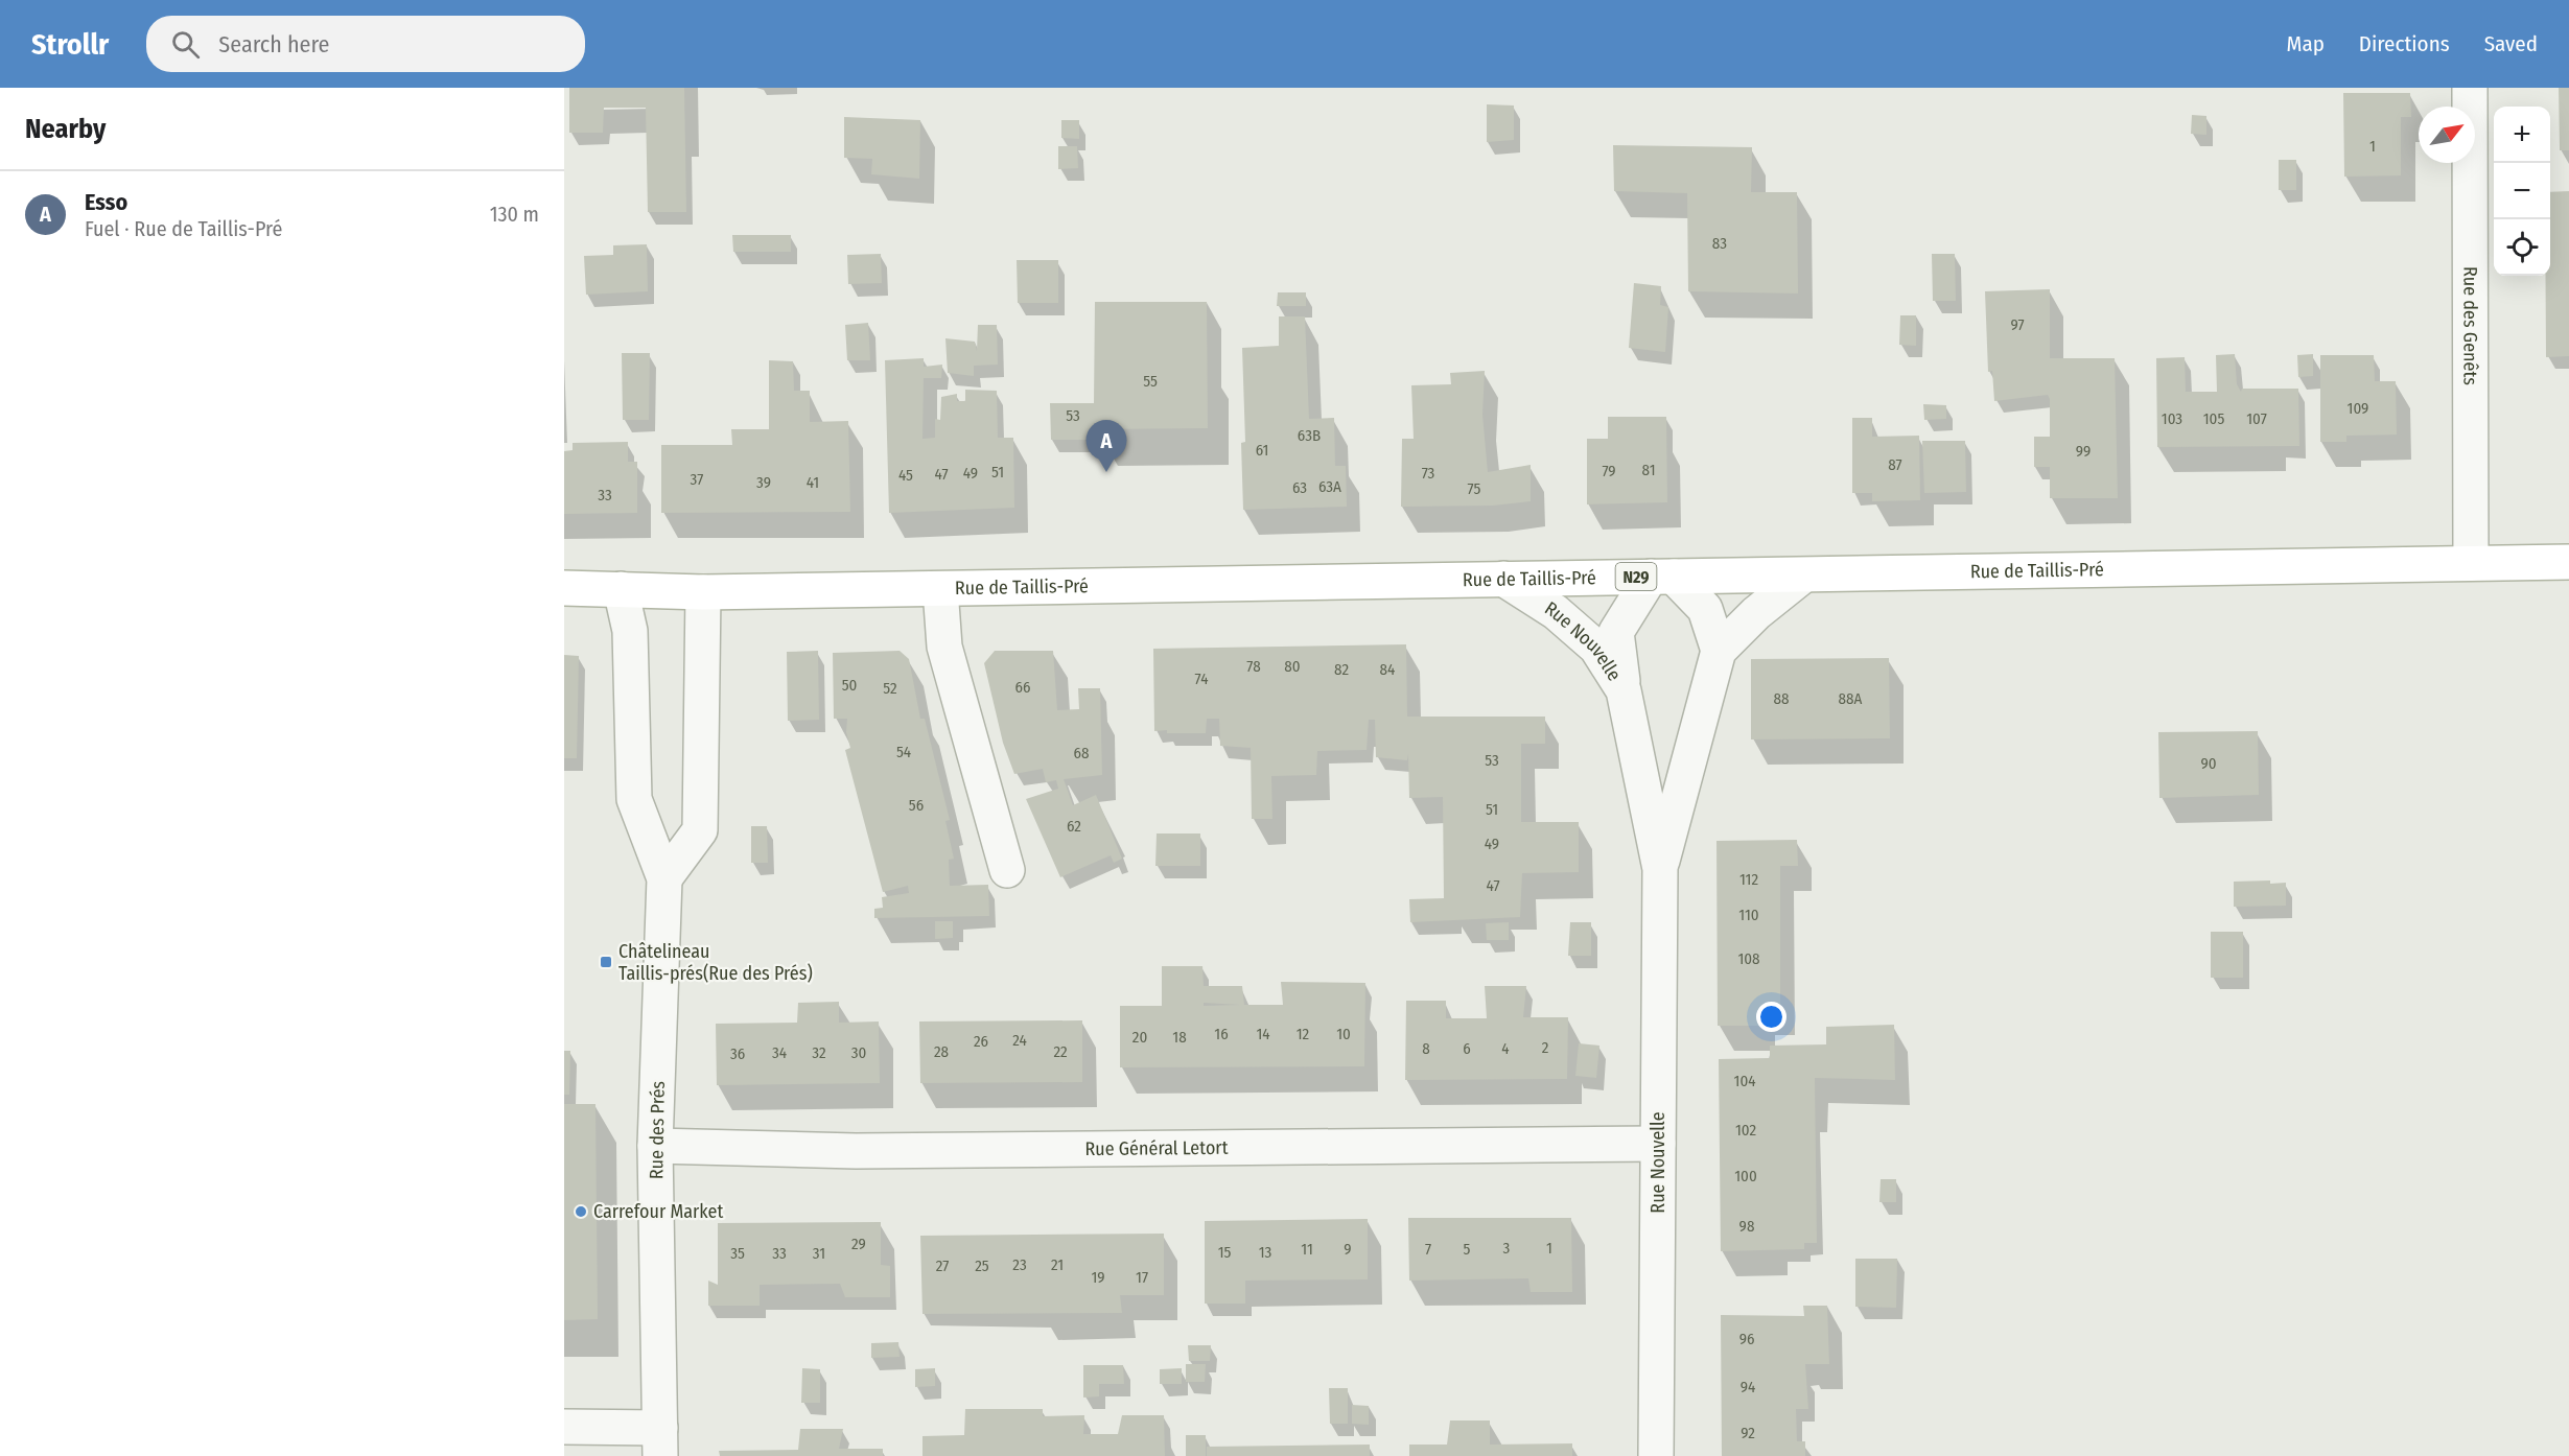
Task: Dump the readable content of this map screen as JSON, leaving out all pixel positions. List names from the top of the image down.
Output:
{
  "streets": {
    "main road": ["Rue de Taillis-Pré", "N29"],
    "street": [
      "Rue des Genêts",
      "Rue Nouvelle",
      "Rue des Prés",
      "Rue Général Letort"
    ]
  },
  "crossings": [
    ["Rue des Genêts", "Rue de Taillis-Pré"],
    ["Rue de Taillis-Pré", "Rue Nouvelle"],
    ["Rue Nouvelle", "Rue Général Letort"],
    ["Rue des Prés", "Rue Général Letort"]
  ],
  "places": {
    "transit": ["Châtelineau Taillis-prés(Rue des Prés)"],
    "other": ["Carrefour Market"]
  },
  "house_numbers": [
    "1",
    "83",
    "97",
    "55",
    "109",
    "53",
    "103",
    "105",
    "107",
    "63B",
    "61",
    "99",
    "87",
    "81",
    "79",
    "51",
    "49",
    "73",
    "47",
    "45",
    "37",
    "39",
    "41",
    "63A",
    "63",
    "75",
    "33",
    "78",
    "80",
    "82",
    "84",
    "74",
    "50",
    "66",
    "52",
    "88",
    "88A",
    "54",
    "68",
    "53",
    "90",
    "56",
    "51",
    "62",
    "49",
    "112",
    "47",
    "110",
    "108",
    "16",
    "14",
    "12",
    "10",
    "20",
    "18",
    "24",
    "26",
    "2",
    "8",
    "6",
    "4",
    "28",
    "22",
    "34",
    "32",
    "30",
    "36",
    "104",
    "102",
    "100",
    "98",
    "29",
    "3",
    "1",
    "11",
    "9",
    "7",
    "5",
    "15",
    "13",
    "35",
    "33",
    "31",
    "23",
    "21",
    "27",
    "25",
    "19",
    "17",
    "96",
    "94",
    "92"
  ],
  "north": "top right",
  "page": {
    "header": "Strollr",
    "search": "Search here",
    "nav": ["Map", "Directions", "Saved"],
    "heading": "Nearby",
    "map_buttons": ["+", "−"],
    "list": [
      {
        "mark": "A",
        "name": "Esso",
        "note": "Fuel · Rue de Taillis-Pré",
        "value": "130 m"
      }
    ],
    "pins": "A"
  }
}
